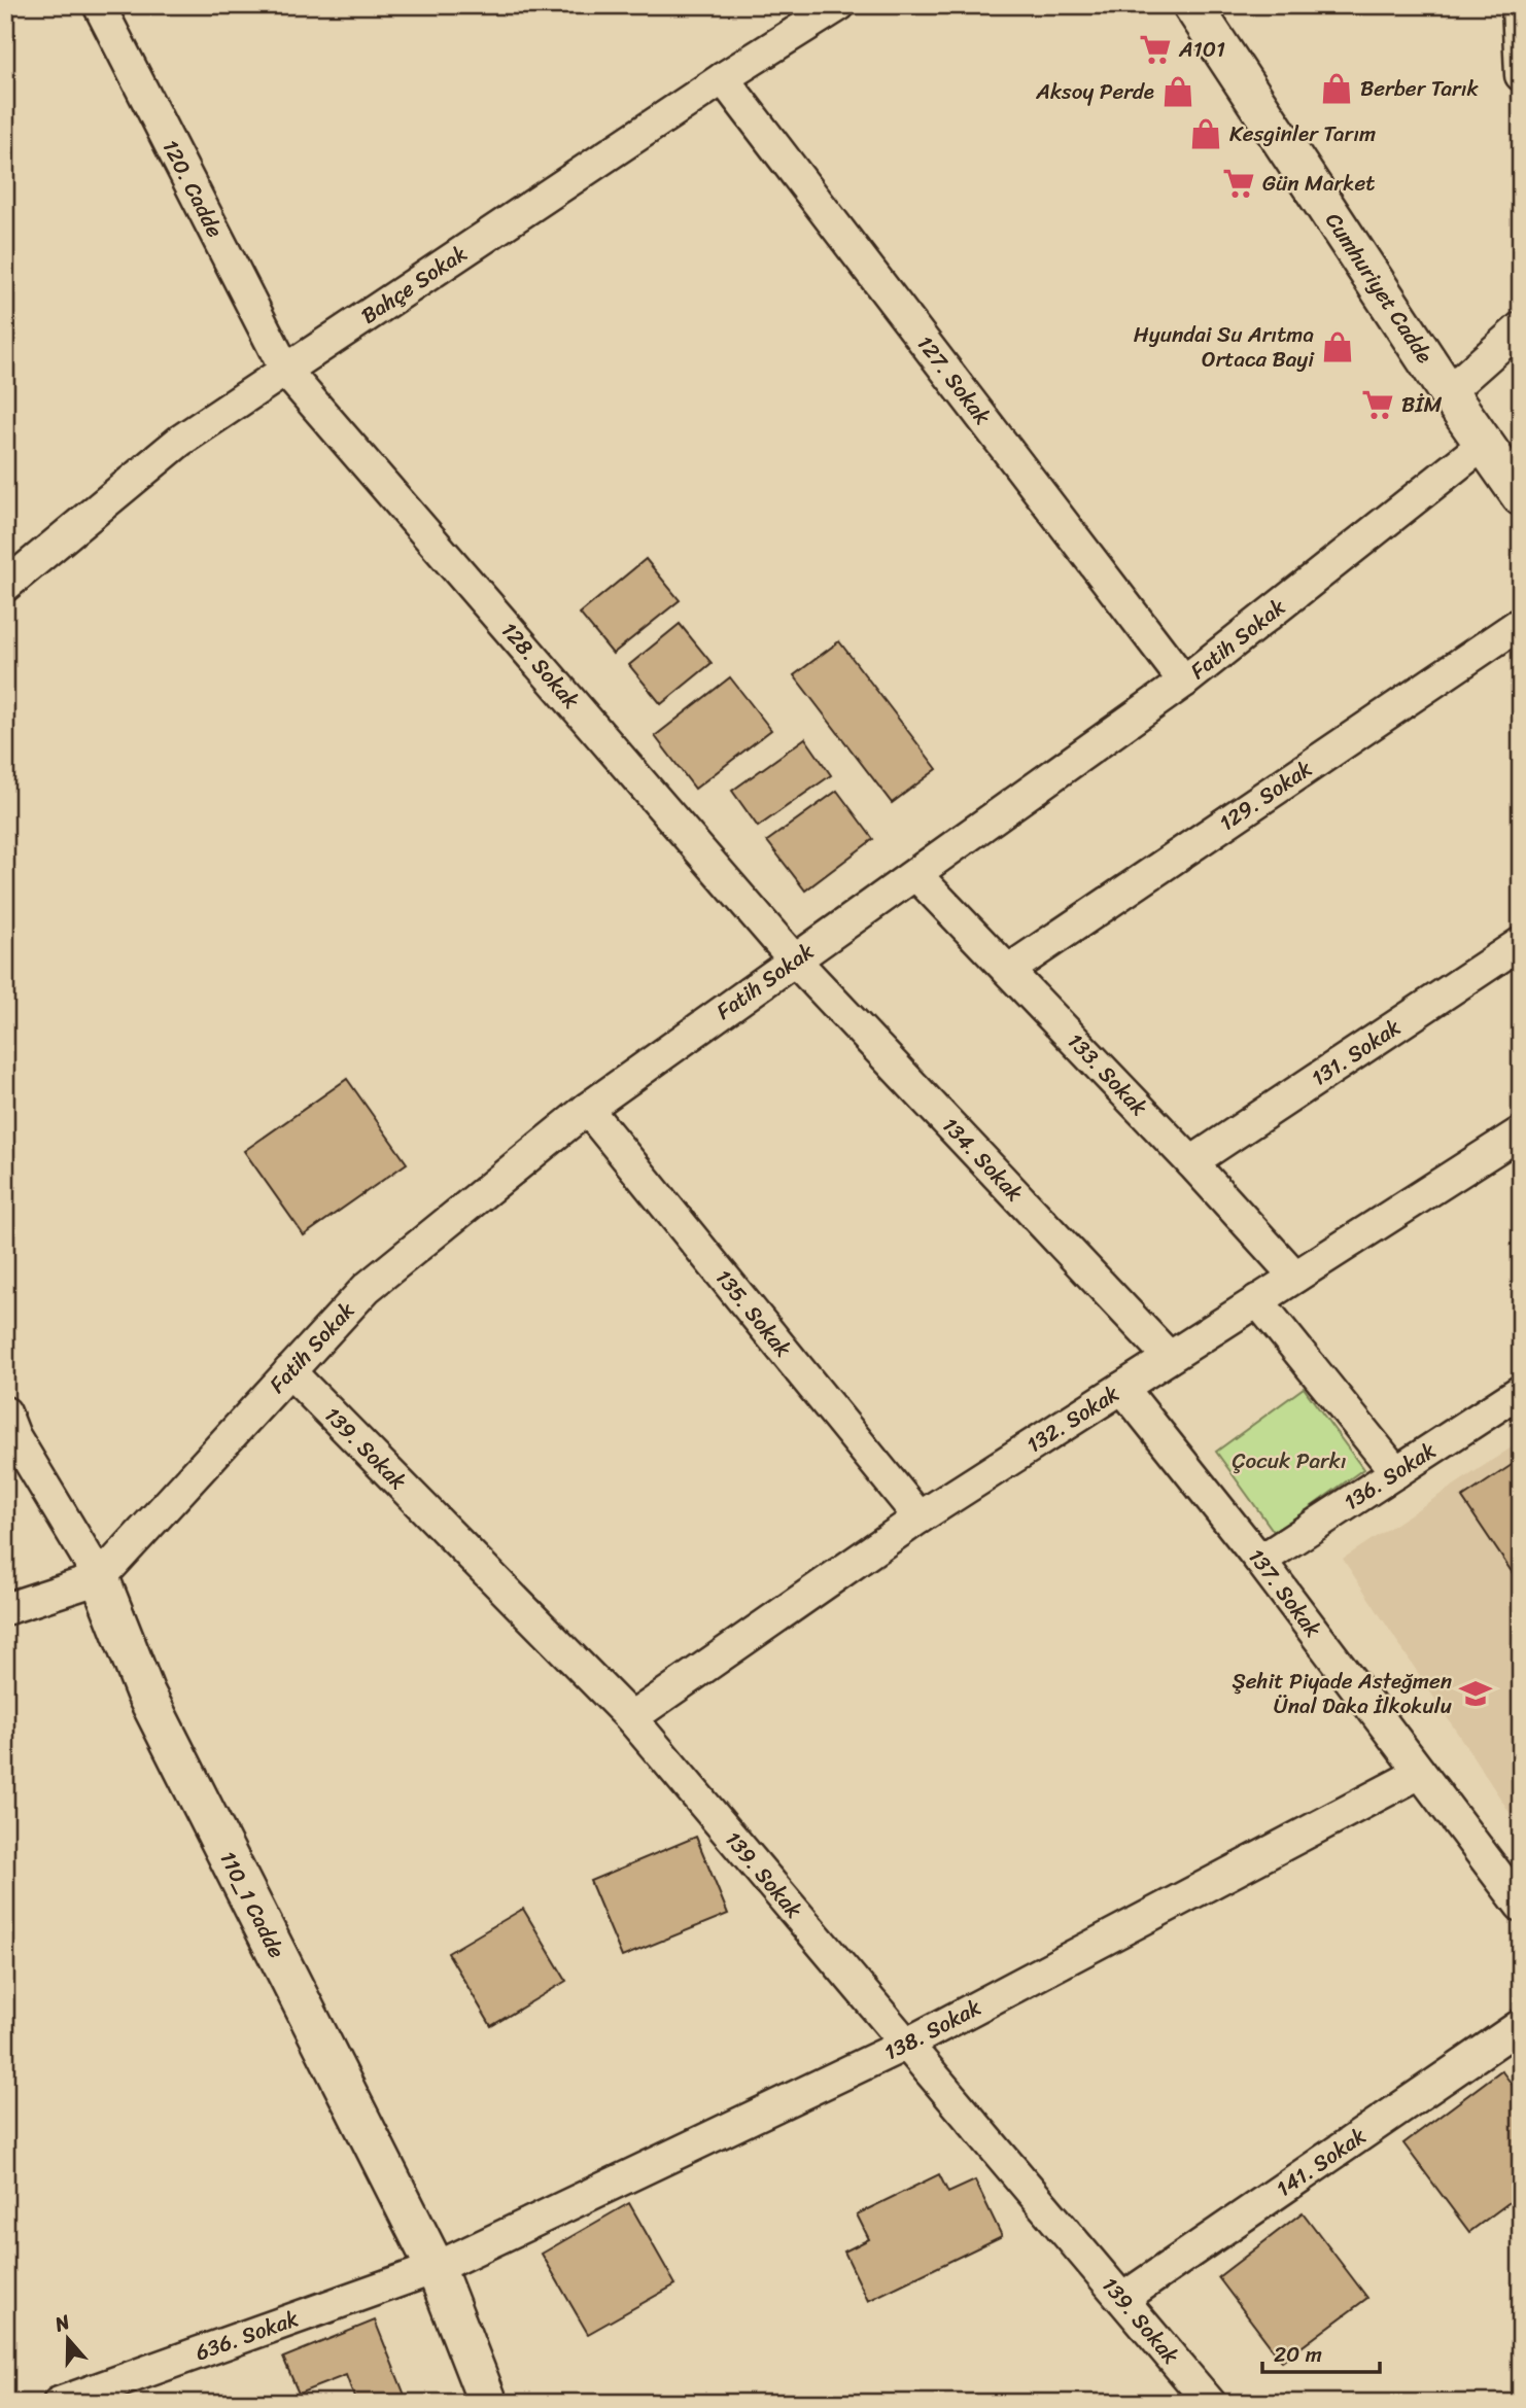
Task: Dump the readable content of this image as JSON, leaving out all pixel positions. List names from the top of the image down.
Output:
{
  "streets": {
    "street": [
      "120. Cadde",
      "Bahçe Sokak",
      "Cumhuriyet Cadde",
      "127. Sokak",
      "Fatih Sokak",
      "128. Sokak",
      "129. Sokak",
      "131. Sokak",
      "133. Sokak",
      "134. Sokak",
      "135. Sokak",
      "132. Sokak",
      "139. Sokak",
      "136. Sokak",
      "137. Sokak",
      "110_1 Cadde",
      "138. Sokak",
      "141. Sokak",
      "636. Sokak"
    ]
  },
  "crossings": [
    ["120. Cadde", "Bahçe Sokak"],
    ["120. Cadde", "128. Sokak"],
    ["Bahçe Sokak", "127. Sokak"],
    ["Bahçe Sokak", "128. Sokak"],
    ["Cumhuriyet Cadde", "Fatih Sokak"],
    ["127. Sokak", "Fatih Sokak"],
    ["Fatih Sokak", "128. Sokak"],
    ["Fatih Sokak", "133. Sokak"],
    ["Fatih Sokak", "134. Sokak"],
    ["Fatih Sokak", "135. Sokak"],
    ["Fatih Sokak", "139. Sokak"],
    ["Fatih Sokak", "110_1 Cadde"],
    ["128. Sokak", "134. Sokak"],
    ["129. Sokak", "133. Sokak"],
    ["131. Sokak", "133. Sokak"],
    ["133. Sokak", "132. Sokak"],
    ["134. Sokak", "132. Sokak"],
    ["135. Sokak", "132. Sokak"],
    ["132. Sokak", "139. Sokak"],
    ["132. Sokak", "137. Sokak"],
    ["139. Sokak", "138. Sokak"],
    ["139. Sokak", "141. Sokak"],
    ["136. Sokak", "137. Sokak"],
    ["137. Sokak", "138. Sokak"],
    ["110_1 Cadde", "138. Sokak"],
    ["110_1 Cadde", "636. Sokak"],
    ["138. Sokak", "636. Sokak"]
  ],
  "parks": ["Çocuk Parkı"],
  "places": {
    "supermarket": ["A101", "Gün Market", "BİM"],
    "shop": [
      "Berber Tarık",
      "Aksoy Perde",
      "Kesginler Tarım",
      "Hyundai Su Arıtma Ortaca Bayi"
    ],
    "school or university": ["Şehit Piyade Asteğmen Ünal Daka İlkokulu"]
  },
  "scale_bar": "20 m",
  "north": "top"
}
